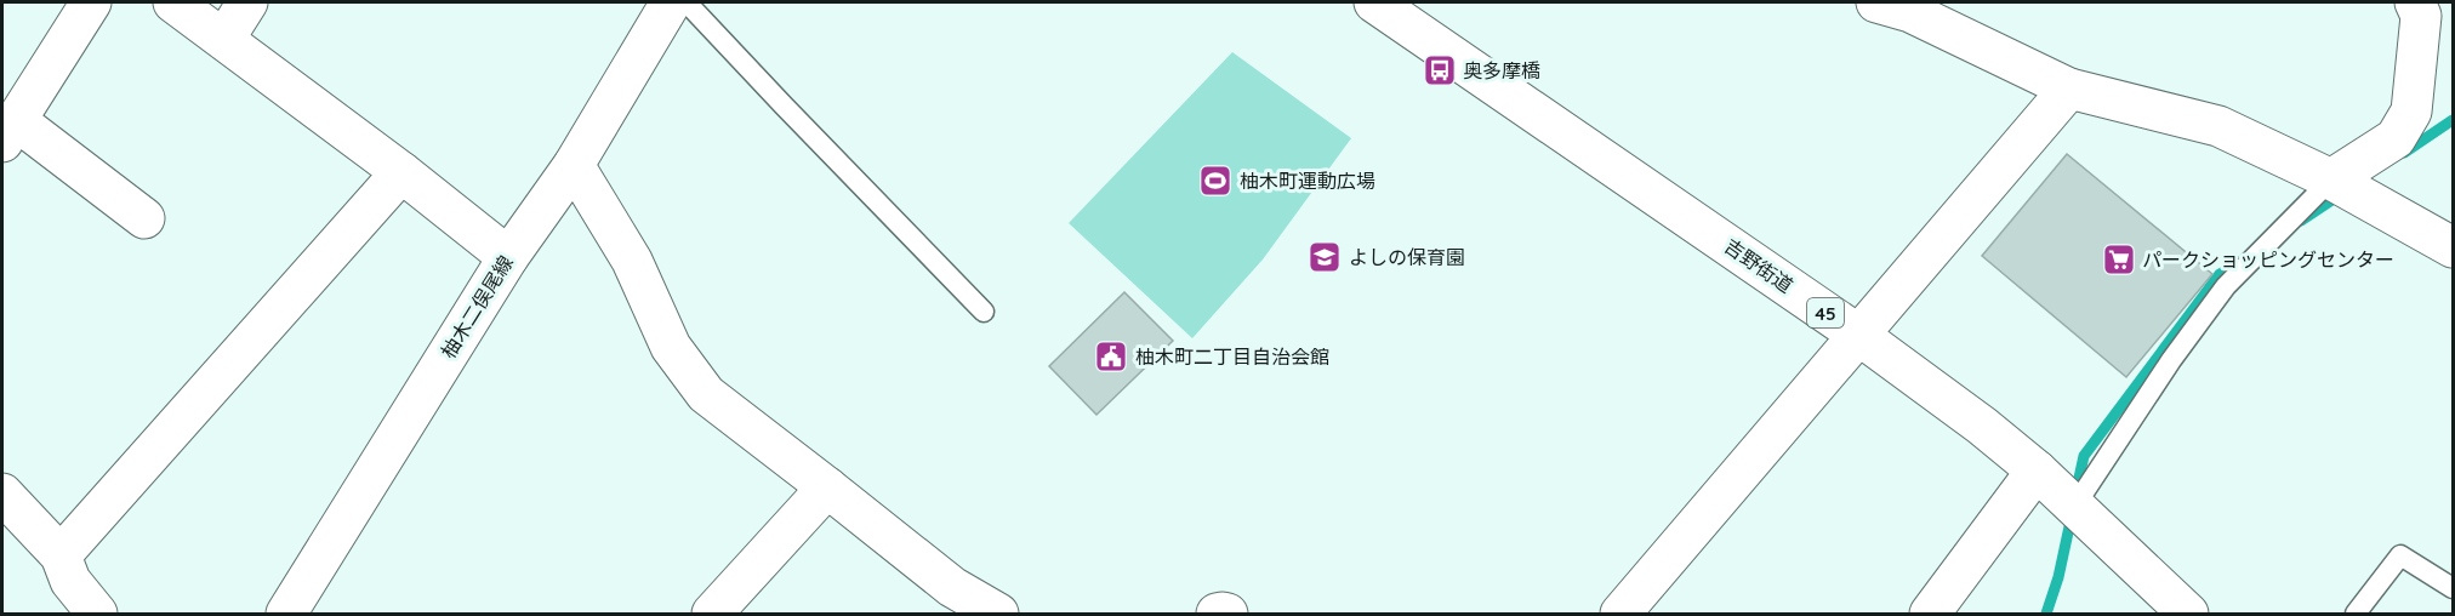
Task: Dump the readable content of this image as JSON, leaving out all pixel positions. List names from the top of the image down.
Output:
{
  "streets": {
    "street": ["吉野街道", "柚木二俣尾線", "45"]
  },
  "places": {
    "bus stop": ["奥多摩橋"],
    "sports": ["柚木町運動広場"],
    "school or university": ["よしの保育園"],
    "supermarket": ["パークショッピングセンター"],
    "public building": ["柚木町二丁目自治会館"]
  }
}
